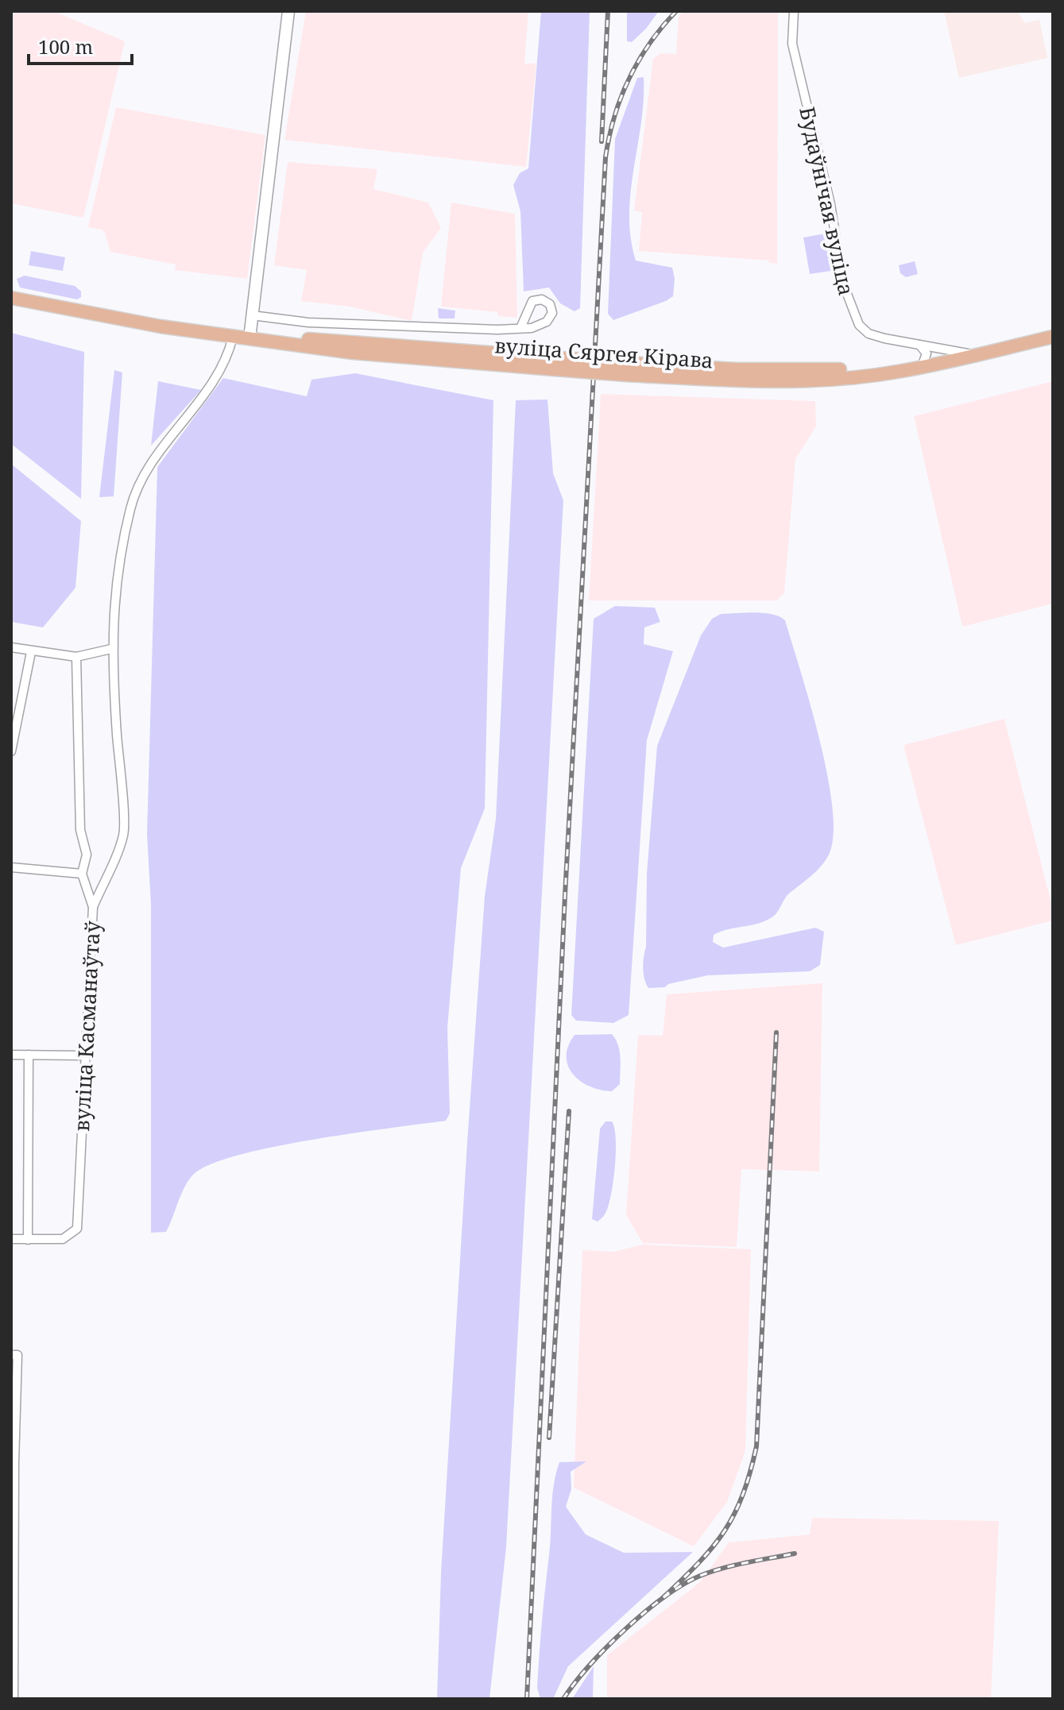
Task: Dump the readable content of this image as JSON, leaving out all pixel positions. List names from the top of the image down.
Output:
{
  "streets": {
    "main road": ["вуліца Сяргея Кірава"],
    "street": ["Будаўнічая вуліца", "вуліца Касманаўтаў"]
  },
  "crossings": [
    ["Будаўнічая вуліца", "вуліца Сяргея Кірава"]
  ],
  "scale_bar": "100 m"
}
